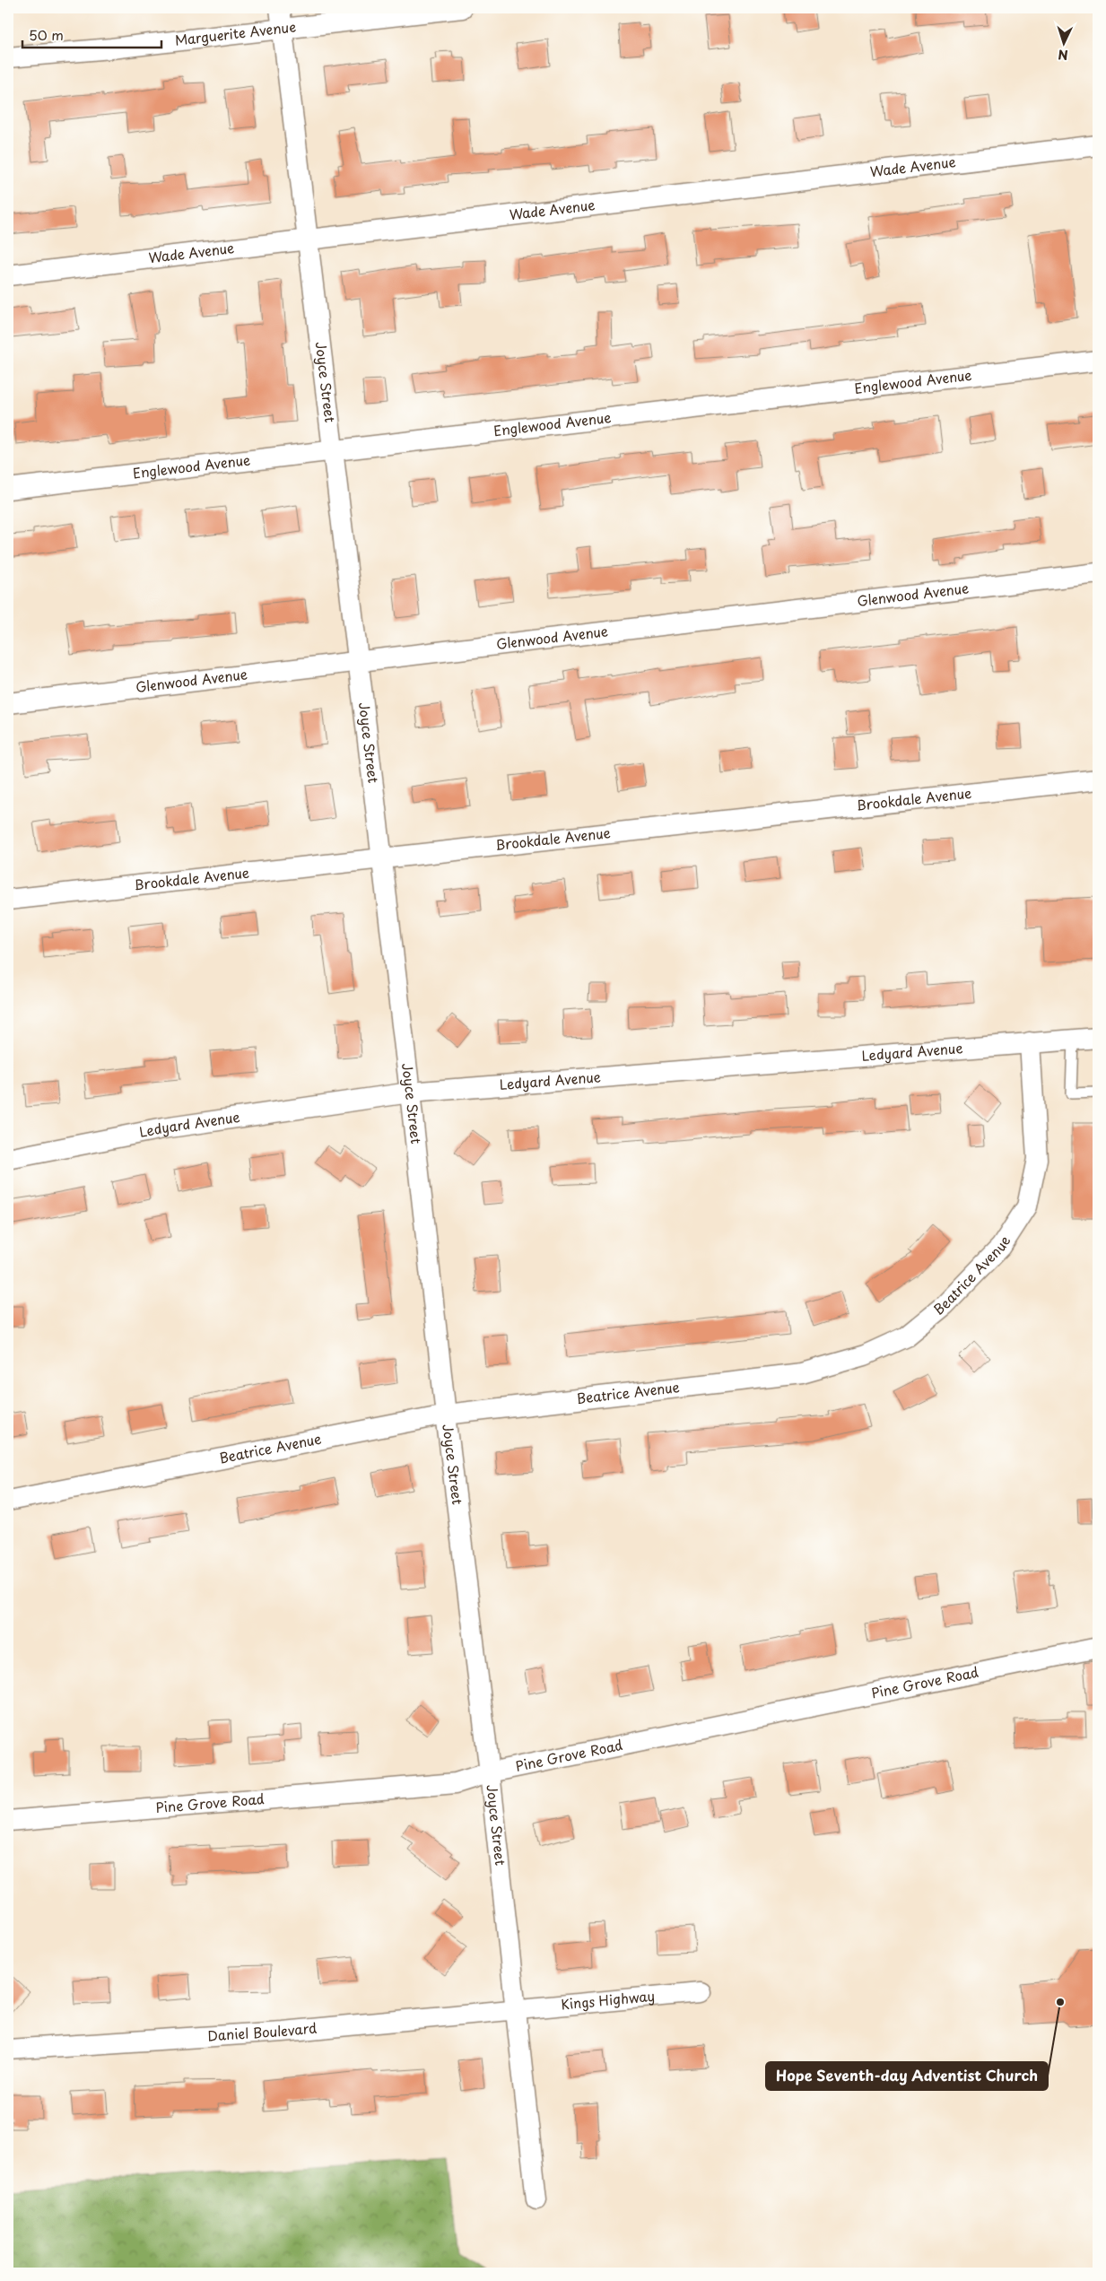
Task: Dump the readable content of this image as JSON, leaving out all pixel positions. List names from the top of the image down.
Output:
{
  "streets": {
    "street": [
      "Marguerite Avenue",
      "Wade Avenue",
      "Joyce Street",
      "Englewood Avenue",
      "Glenwood Avenue",
      "Brookdale Avenue",
      "Ledyard Avenue",
      "Beatrice Avenue",
      "Pine Grove Road",
      "Kings Highway",
      "Daniel Boulevard"
    ]
  },
  "crossings": [
    ["Marguerite Avenue", "Joyce Street"],
    ["Wade Avenue", "Joyce Street"],
    ["Joyce Street", "Englewood Avenue"],
    ["Joyce Street", "Glenwood Avenue"],
    ["Joyce Street", "Brookdale Avenue"],
    ["Joyce Street", "Ledyard Avenue"],
    ["Joyce Street", "Beatrice Avenue"],
    ["Joyce Street", "Pine Grove Road"],
    ["Joyce Street", "Kings Highway"],
    ["Joyce Street", "Daniel Boulevard"],
    ["Ledyard Avenue", "Beatrice Avenue"],
    ["Kings Highway", "Daniel Boulevard"]
  ],
  "places": ["Hope Seventh-day Adventist Church"],
  "scale_bar": "50 m",
  "north": "bottom"
}
